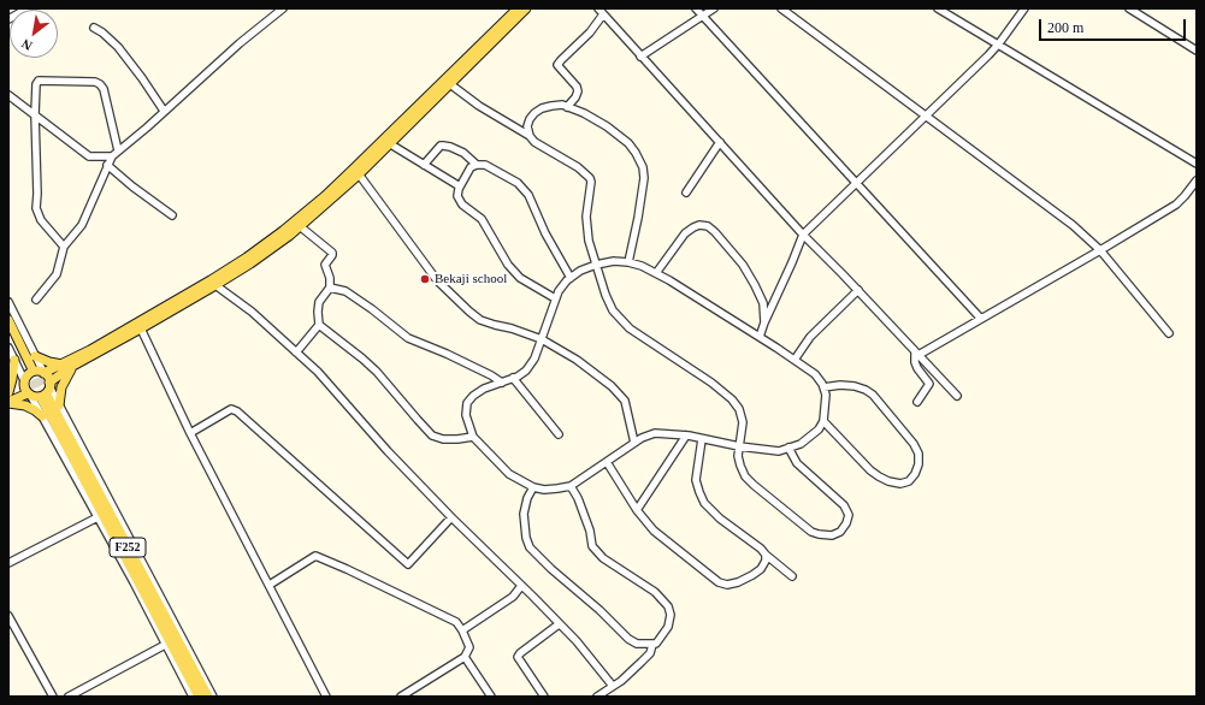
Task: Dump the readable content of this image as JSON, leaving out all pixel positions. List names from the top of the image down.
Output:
{
  "streets": {
    "main road": ["F252"]
  },
  "places": ["Bekaji school"],
  "scale_bar": "200 m",
  "north": "bottom left"
}
